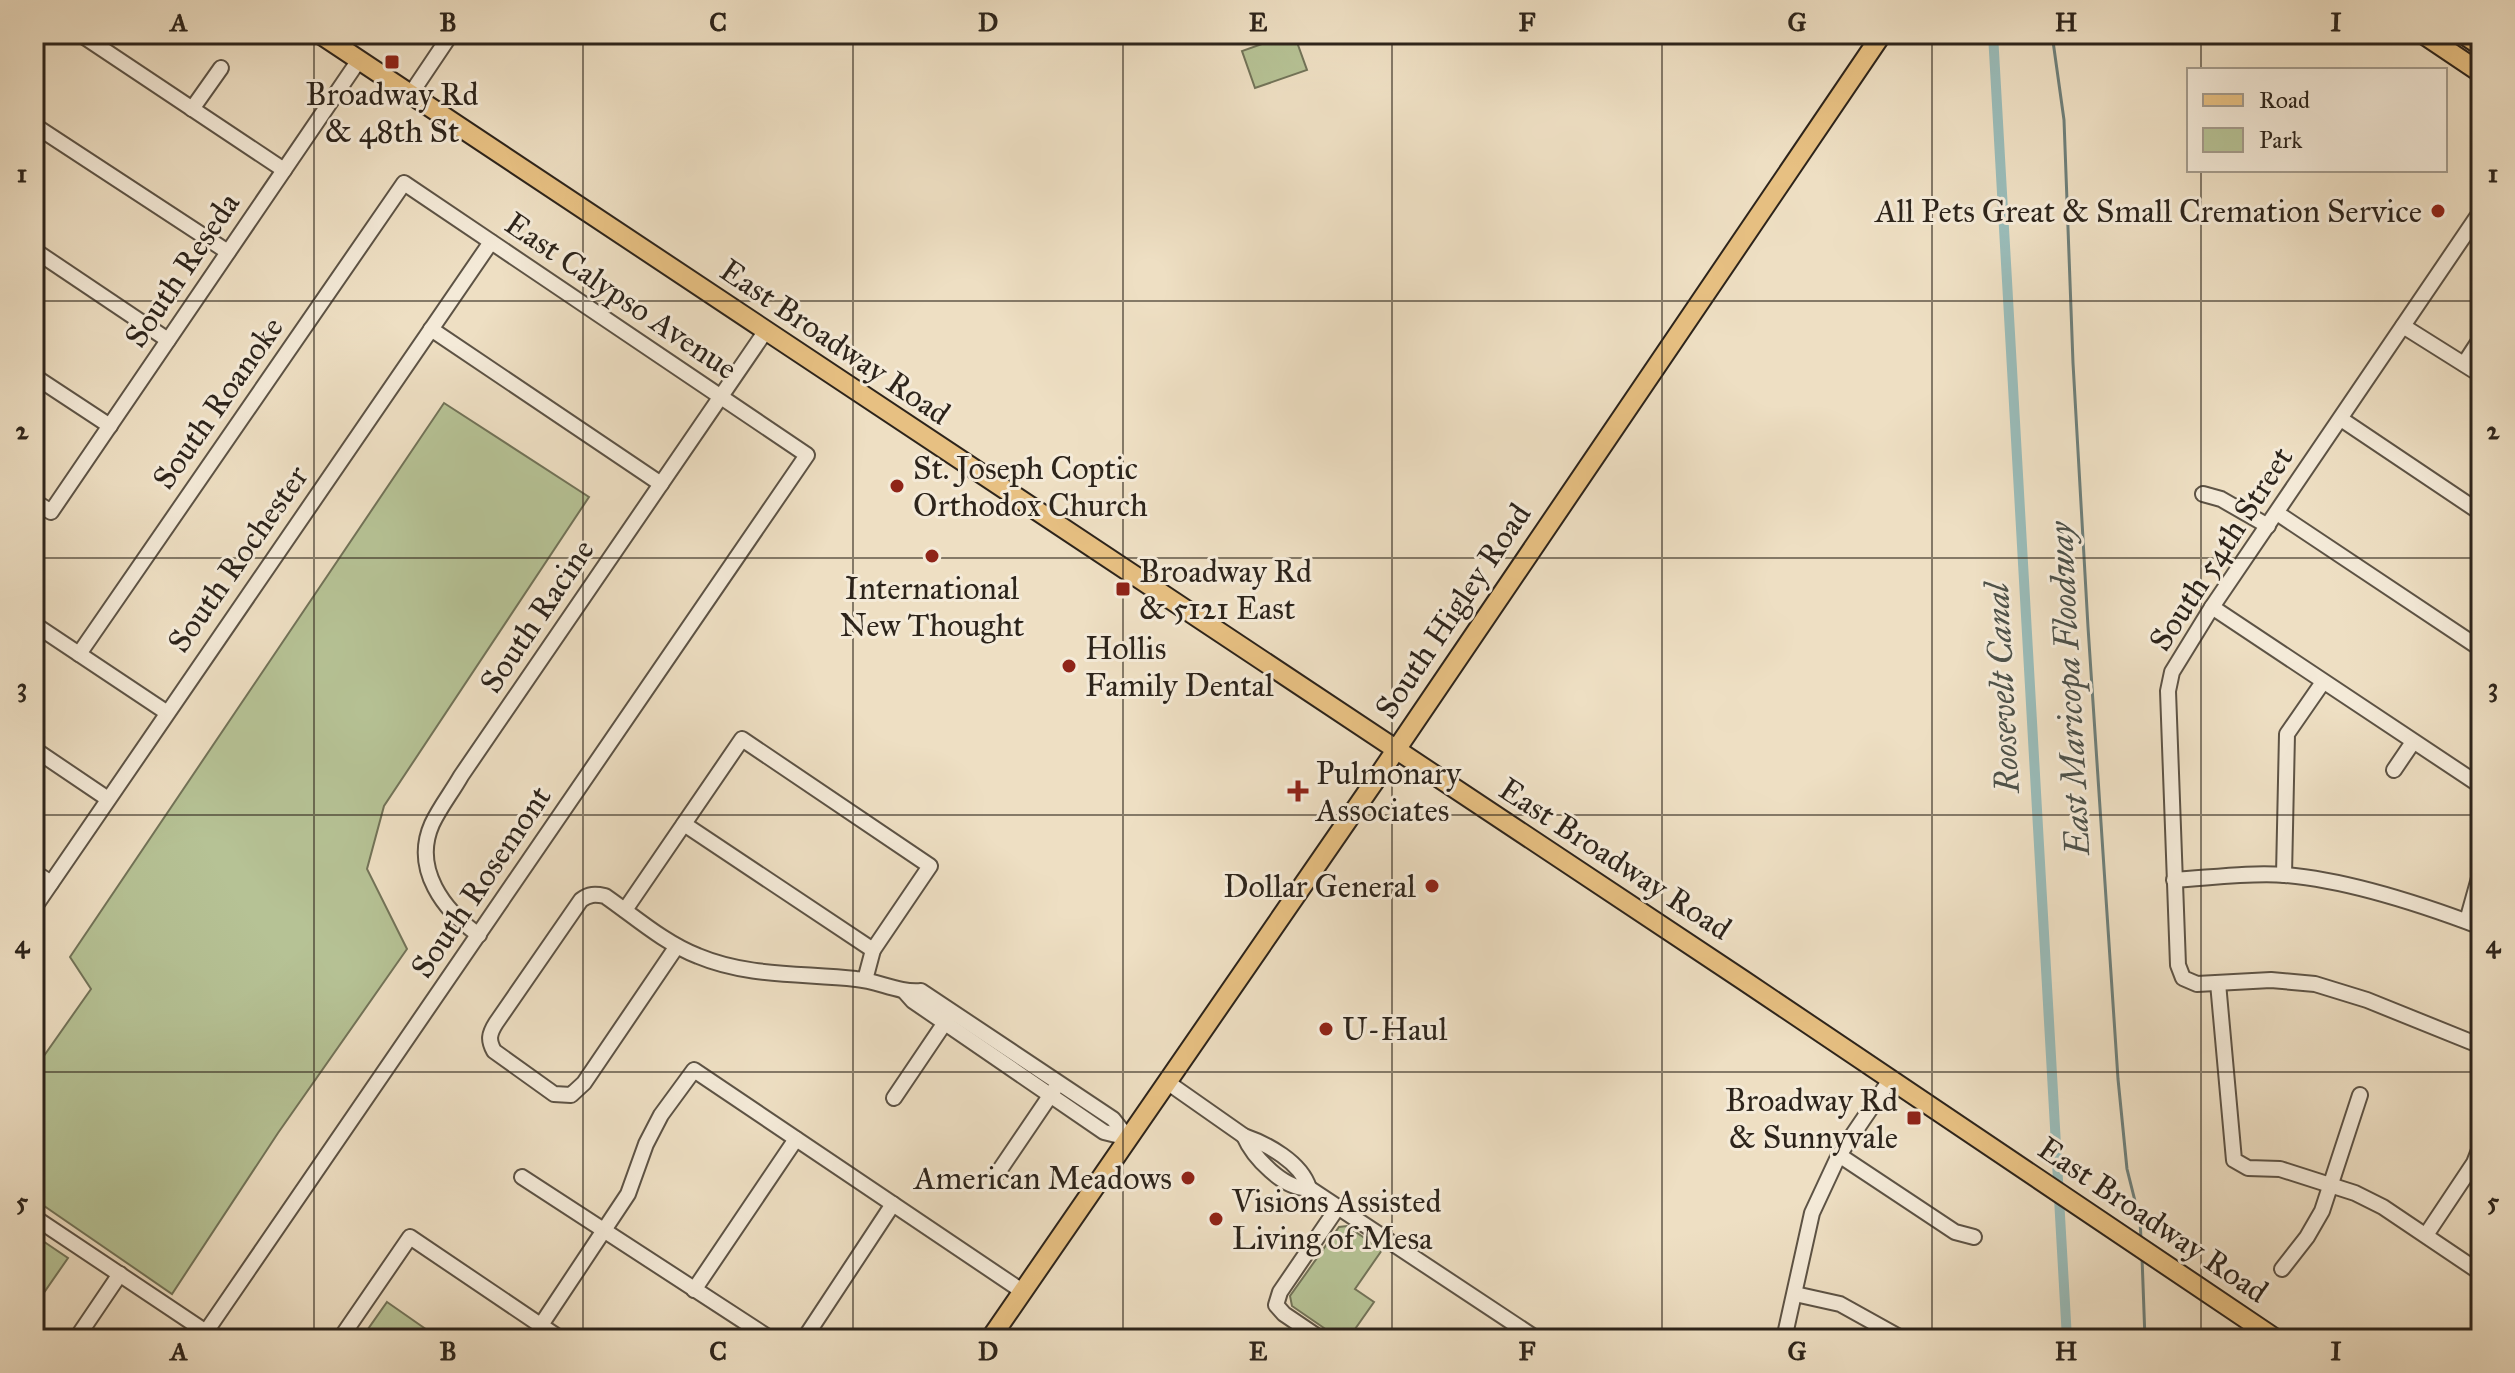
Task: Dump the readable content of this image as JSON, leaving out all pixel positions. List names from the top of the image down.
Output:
{
  "streets": {
    "main road": ["East Broadway Road", "South Higley Road"],
    "street": [
      "South Reseda",
      "East Calypso Avenue",
      "South Roanoke",
      "South 54th Street",
      "South Rochester",
      "South Racine",
      "South Rosemont"
    ]
  },
  "crossings": [
    ["South Reseda", "East Broadway Road"],
    ["East Calypso Avenue", "South Roanoke"],
    ["East Calypso Avenue", "South Rochester"],
    ["East Calypso Avenue", "South Racine"],
    ["East Calypso Avenue", "South Rosemont"],
    ["East Broadway Road", "South Higley Road"],
    ["East Broadway Road", "South Racine"],
    ["South Racine", "South Rosemont"]
  ],
  "water": ["Roosevelt Canal", "East Maricopa Floodway"],
  "places": {
    "transit": ["Broadway Rd & 48th St", "Broadway Rd & 5121 East", "Broadway Rd & Sunnyvale"],
    "other": [
      "All Pets Great & Small Cremation Service",
      "St. Joseph Coptic Orthodox Church",
      "International New Thought",
      "Hollis Family Dental",
      "Dollar General",
      "U-Haul",
      "American Meadows",
      "Visions Assisted Living of Mesa"
    ],
    "health": ["Pulmonary Associates"]
  },
  "legend": ["Road", "Park"],
  "grid": {
    "columns": [
      "A",
      "B",
      "C",
      "D",
      "E",
      "F",
      "G",
      "H",
      "I"
    ],
    "rows": [
      "1",
      "2",
      "3",
      "4",
      "5"
    ]
  }
}
